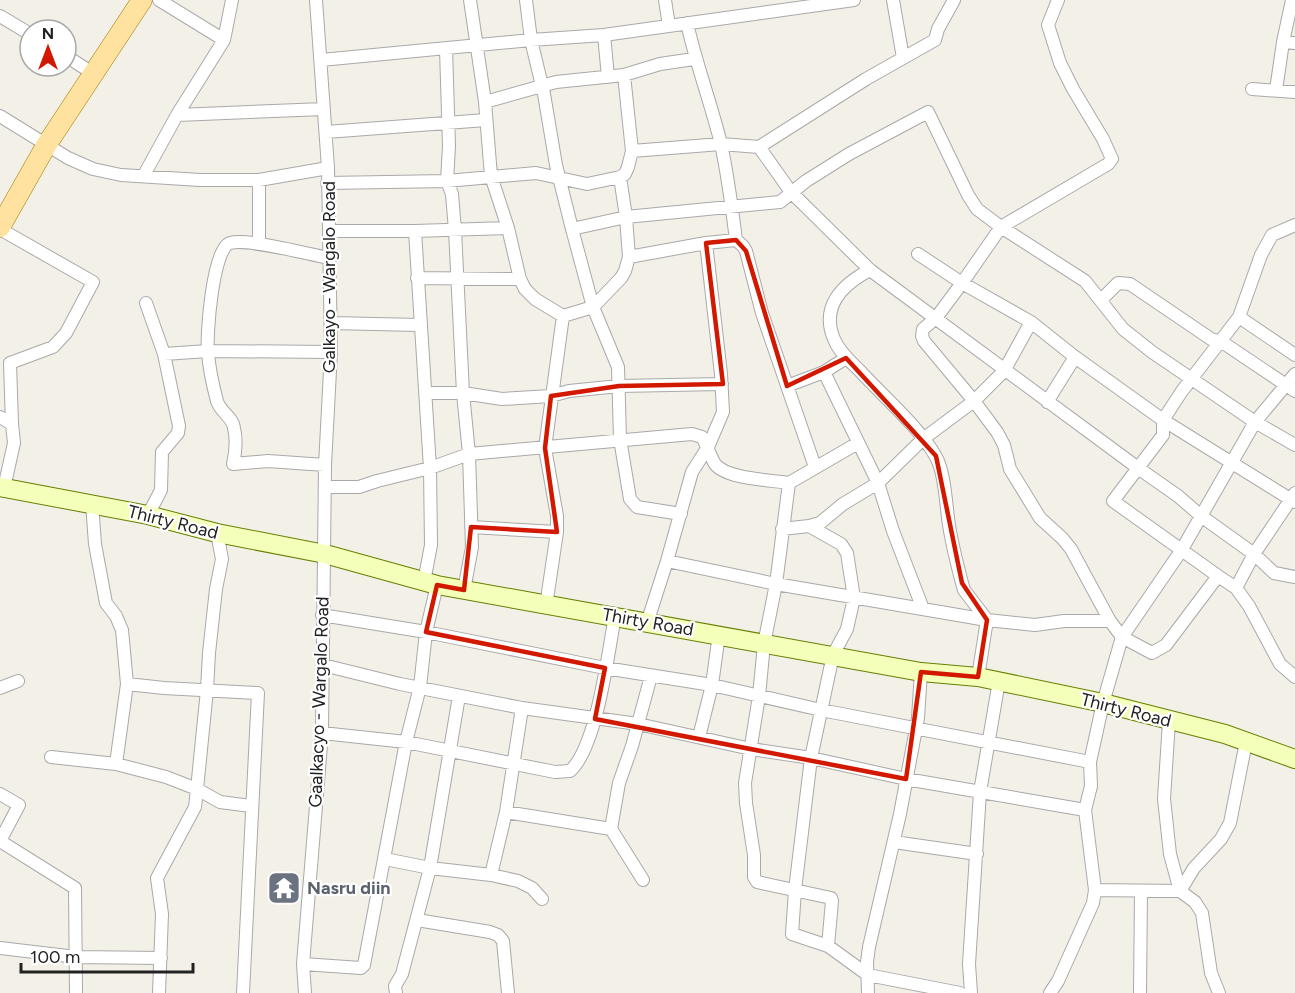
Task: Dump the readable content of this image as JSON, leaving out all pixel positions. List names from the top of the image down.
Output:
{
  "streets": {
    "main road": ["Thirty Road"],
    "street": ["Galkayo - Wargalo Road", "Gaalkacyo - Wargalo Road"]
  },
  "crossings": [
    ["Galkayo - Wargalo Road", "Thirty Road"],
    ["Galkayo - Wargalo Road", "Gaalkacyo - Wargalo Road"],
    ["Thirty Road", "Gaalkacyo - Wargalo Road"]
  ],
  "places": {
    "temple": ["Nasru diin"]
  },
  "scale_bar": "100 m",
  "north": "top"
}
